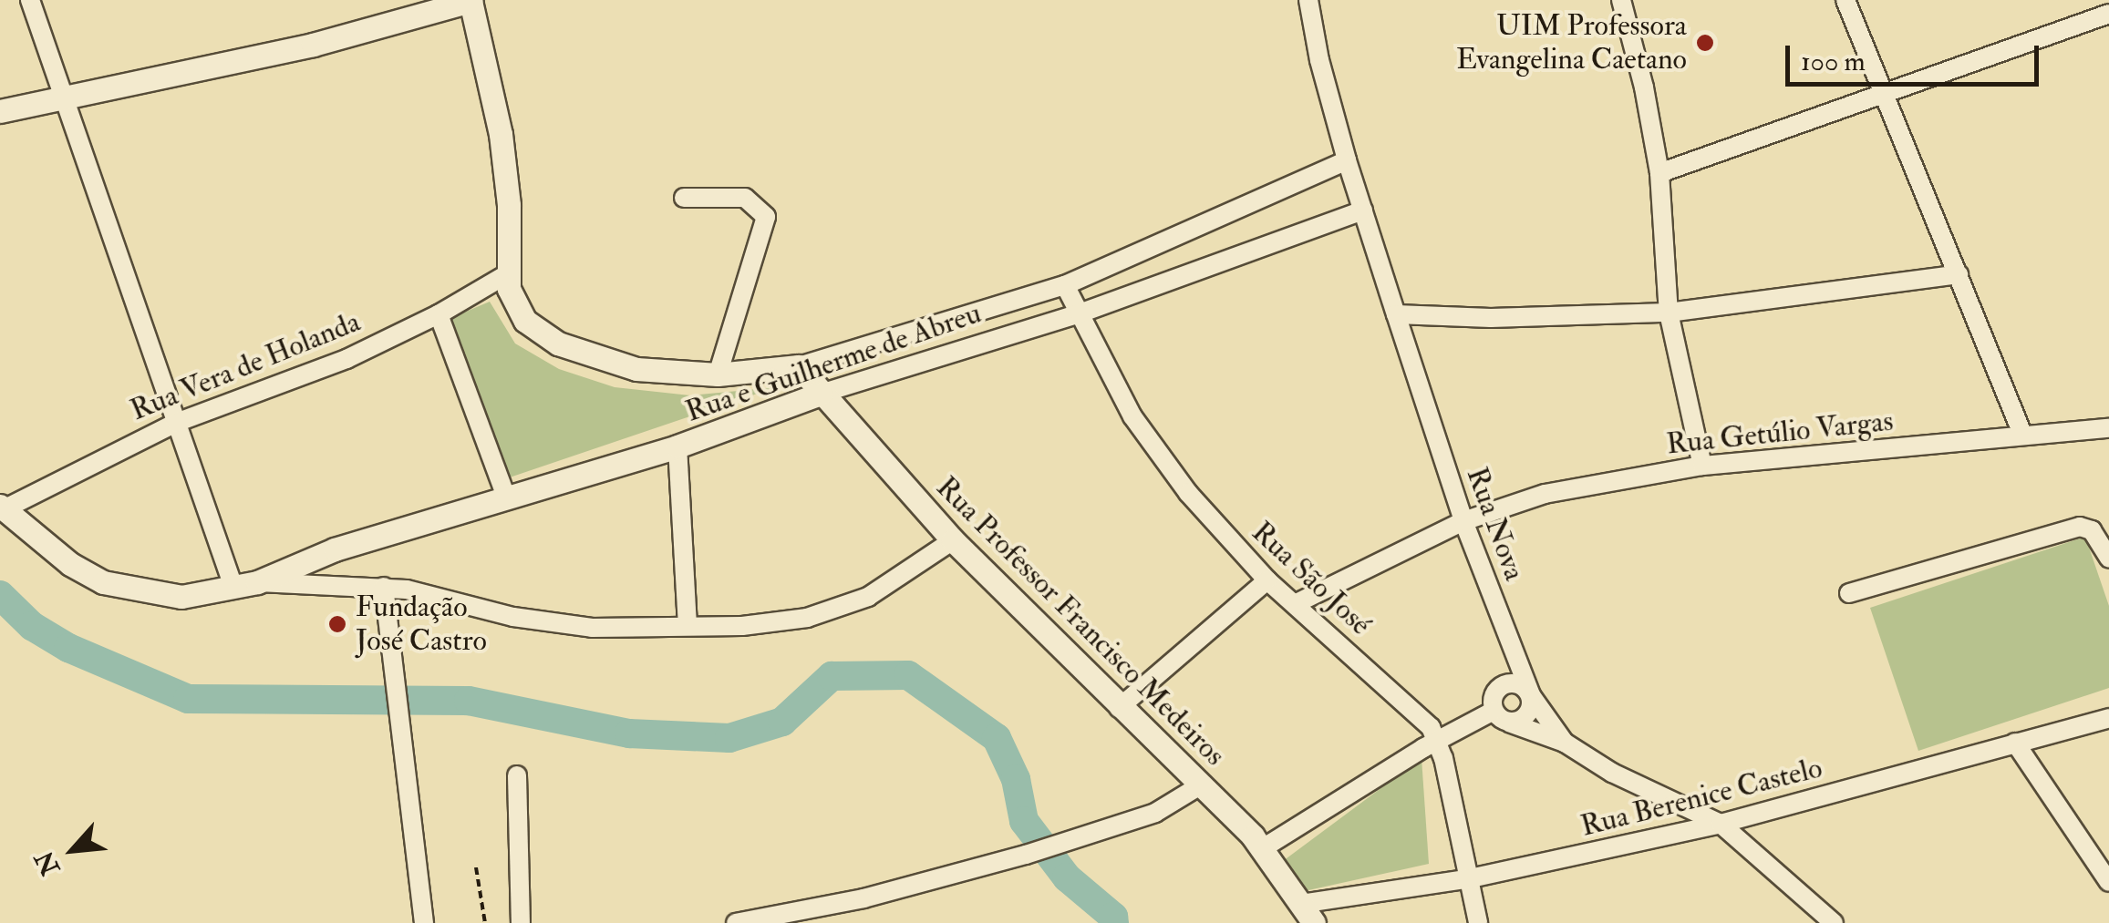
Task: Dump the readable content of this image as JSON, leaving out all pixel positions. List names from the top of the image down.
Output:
{
  "streets": {
    "street": [
      "Rua e Guilherme de Abreu",
      "Rua Vera de Holanda",
      "Rua Getúlio Vargas",
      "Rua Nova",
      "Rua São José",
      "Rua Professor Francisco Medeiros",
      "Rua Berenice Castelo"
    ]
  },
  "crossings": [
    ["Rua e Guilherme de Abreu", "Rua Vera de Holanda"],
    ["Rua e Guilherme de Abreu", "Rua Nova"],
    ["Rua e Guilherme de Abreu", "Rua São José"],
    ["Rua e Guilherme de Abreu", "Rua Professor Francisco Medeiros"],
    ["Rua Getúlio Vargas", "Rua Nova"],
    ["Rua Getúlio Vargas", "Rua São José"],
    ["Rua Nova", "Rua Berenice Castelo"],
    ["Rua São José", "Rua Berenice Castelo"],
    ["Rua Professor Francisco Medeiros", "Rua Berenice Castelo"]
  ],
  "places": ["UIM Professora Evangelina Caetano", "Fundação José Castro"],
  "scale_bar": "100 m",
  "north": "bottom left"
}
